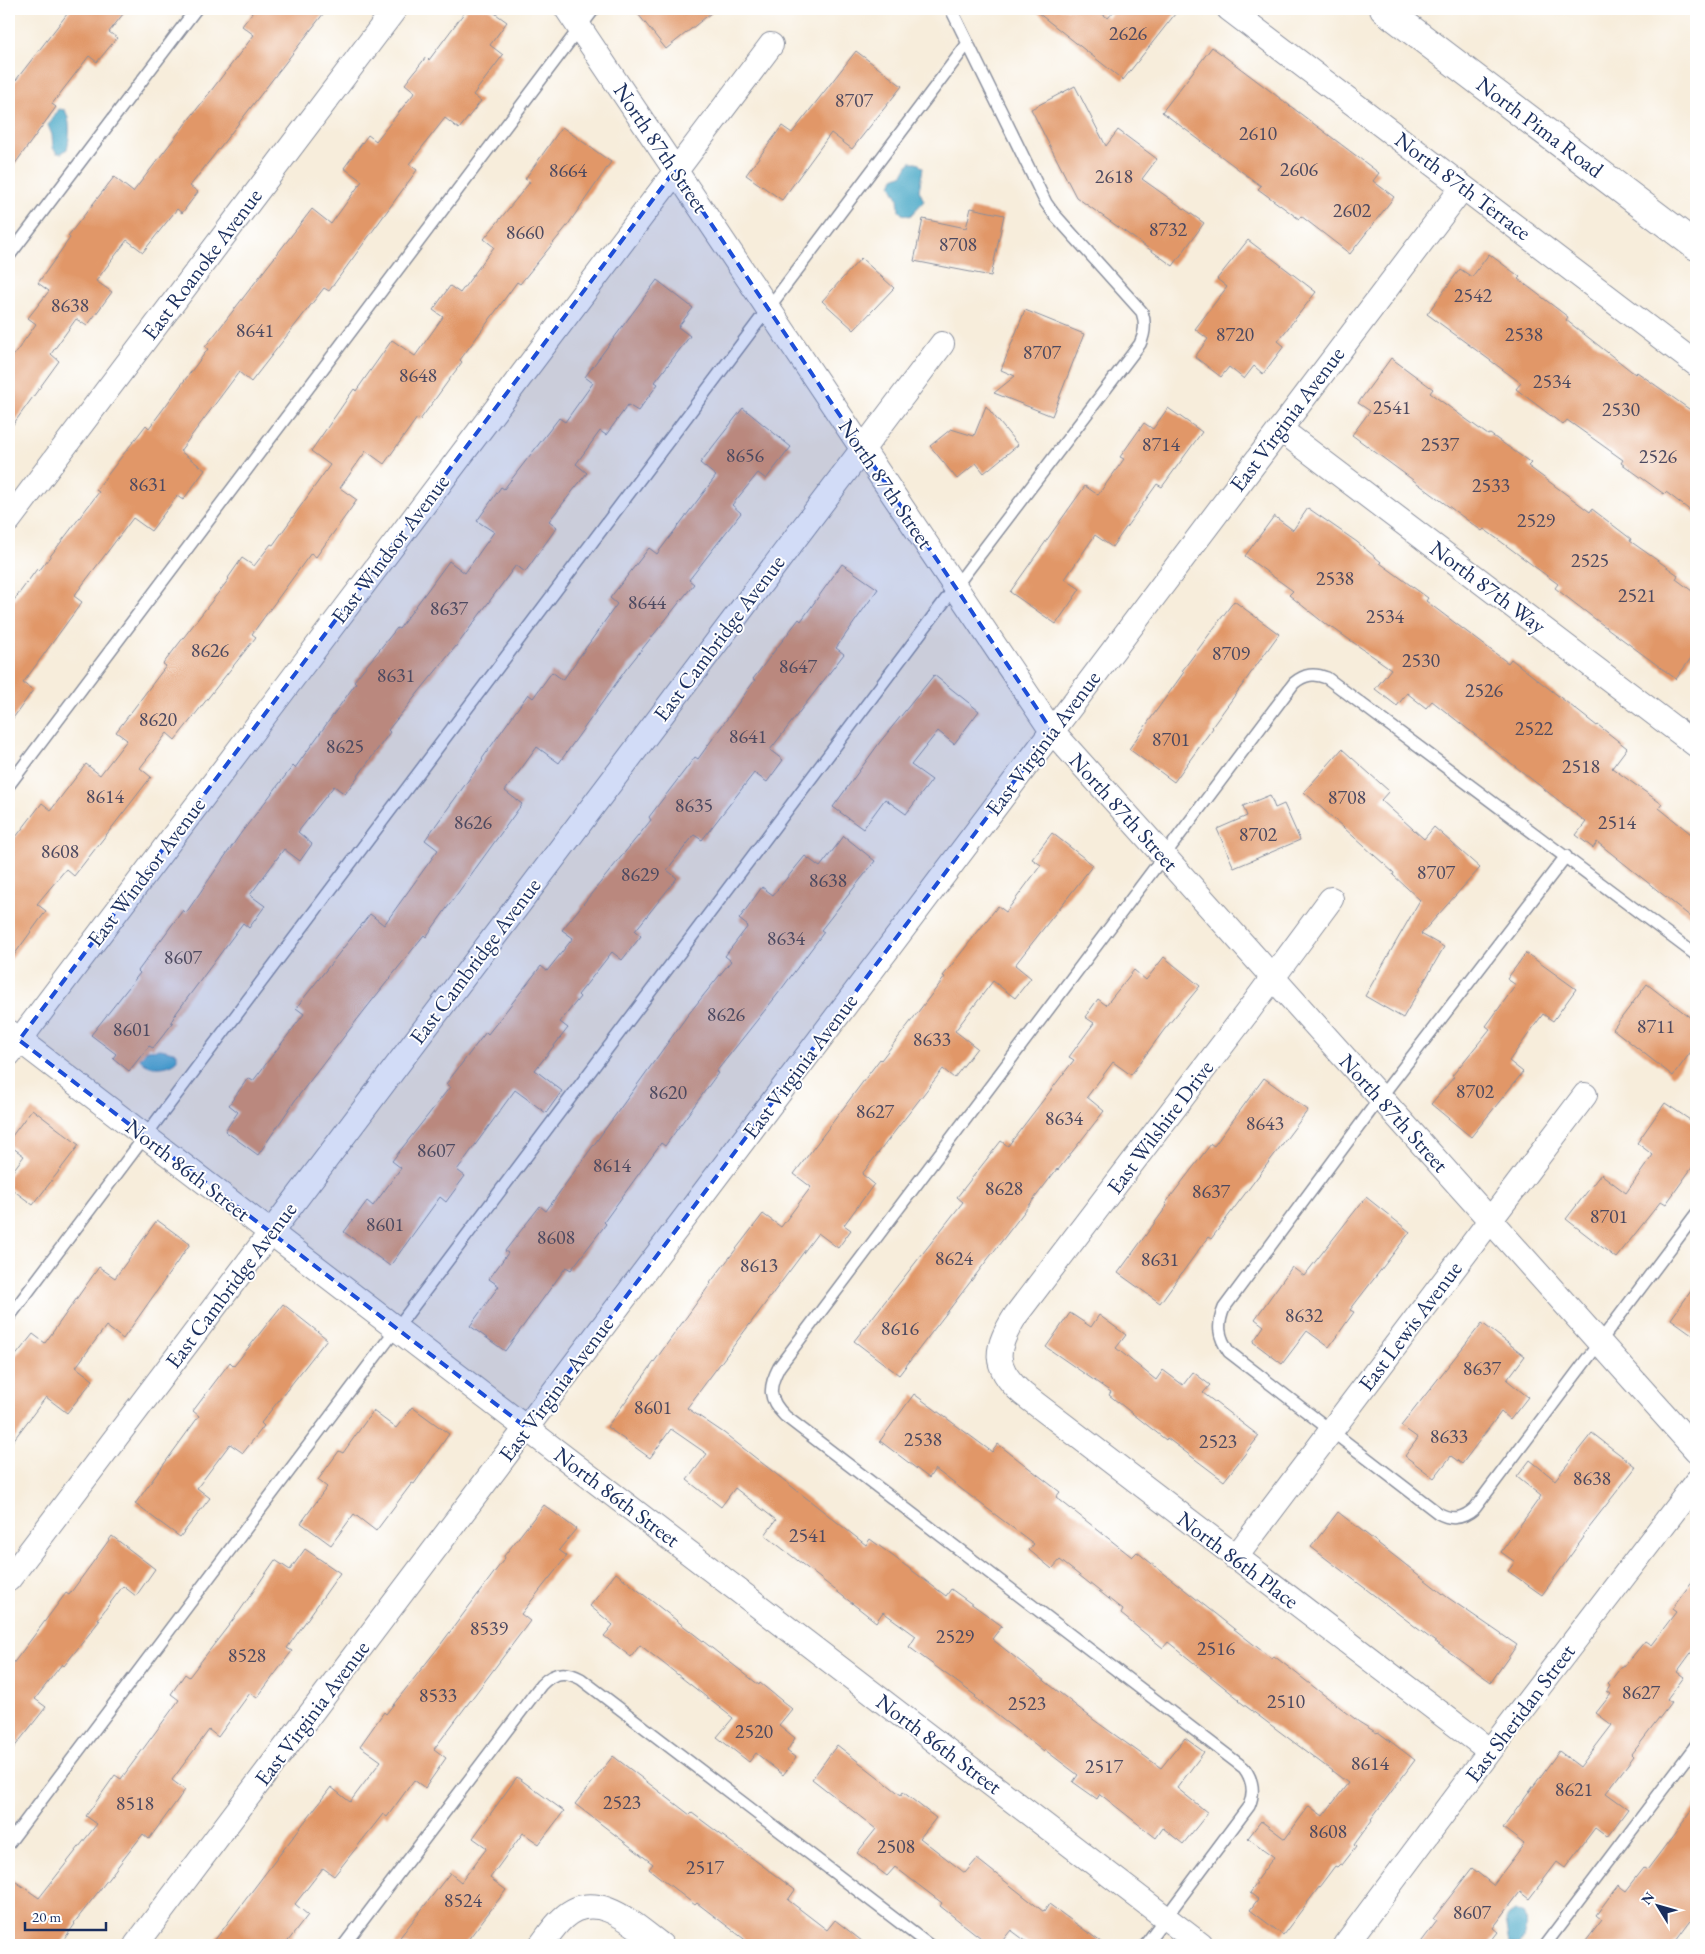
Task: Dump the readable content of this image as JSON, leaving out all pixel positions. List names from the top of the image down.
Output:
{
  "streets": {
    "main road": ["North Pima Road"],
    "street": [
      "North 87th Street",
      "North 87th Terrace",
      "East Roanoke Avenue",
      "East Virginia Avenue",
      "East Windsor Avenue",
      "North 87th Way",
      "East Cambridge Avenue",
      "East Wilshire Drive",
      "North 86th Street",
      "East Lewis Avenue",
      "North 86th Place",
      "East Sheridan Street"
    ]
  },
  "crossings": [
    ["North 87th Street", "East Virginia Avenue"],
    ["North 87th Street", "East Windsor Avenue"],
    ["North 87th Street", "East Cambridge Avenue"],
    ["North 87th Street", "East Wilshire Drive"],
    ["North 87th Street", "East Lewis Avenue"],
    ["North 87th Terrace", "East Virginia Avenue"],
    ["East Virginia Avenue", "North 87th Way"],
    ["East Virginia Avenue", "North 86th Street"],
    ["East Windsor Avenue", "North 86th Street"],
    ["East Cambridge Avenue", "North 86th Street"],
    ["East Wilshire Drive", "North 86th Place"],
    ["East Lewis Avenue", "North 86th Place"],
    ["North 86th Place", "East Sheridan Street"]
  ],
  "house_numbers": [
    "2626",
    "8707",
    "2610",
    "2606",
    "8664",
    "2618",
    "2602",
    "8732",
    "8660",
    "8708",
    "2542",
    "8638",
    "8641",
    "8720",
    "2538",
    "8707",
    "8648",
    "2534",
    "2541",
    "2530",
    "8714",
    "2537",
    "8656",
    "2526",
    "8631",
    "2533",
    "2529",
    "2525",
    "2538",
    "2521",
    "8644",
    "8637",
    "2534",
    "8626",
    "8709",
    "2530",
    "8647",
    "8631",
    "2526",
    "8620",
    "2522",
    "8641",
    "8701",
    "8625",
    "2518",
    "8614",
    "8708",
    "8635",
    "8626",
    "2514",
    "8702",
    "8608",
    "8707",
    "8629",
    "8638",
    "8634",
    "8607",
    "8626",
    "8711",
    "8601",
    "8633",
    "8702",
    "8620",
    "8627",
    "8634",
    "8643",
    "8607",
    "8614",
    "8628",
    "8637",
    "8701",
    "8601",
    "8608",
    "8624",
    "8631",
    "8613",
    "8632",
    "8616",
    "8637",
    "8601",
    "8633",
    "2538",
    "2523",
    "8638",
    "2541",
    "8539",
    "2529",
    "2516",
    "8528",
    "8627",
    "8533",
    "2510",
    "2523",
    "2520",
    "8614",
    "2517",
    "8621",
    "2523",
    "8518",
    "8608",
    "2508",
    "2517",
    "8524",
    "8607"
  ],
  "scale_bar": "20 m",
  "north": "top left"
}
